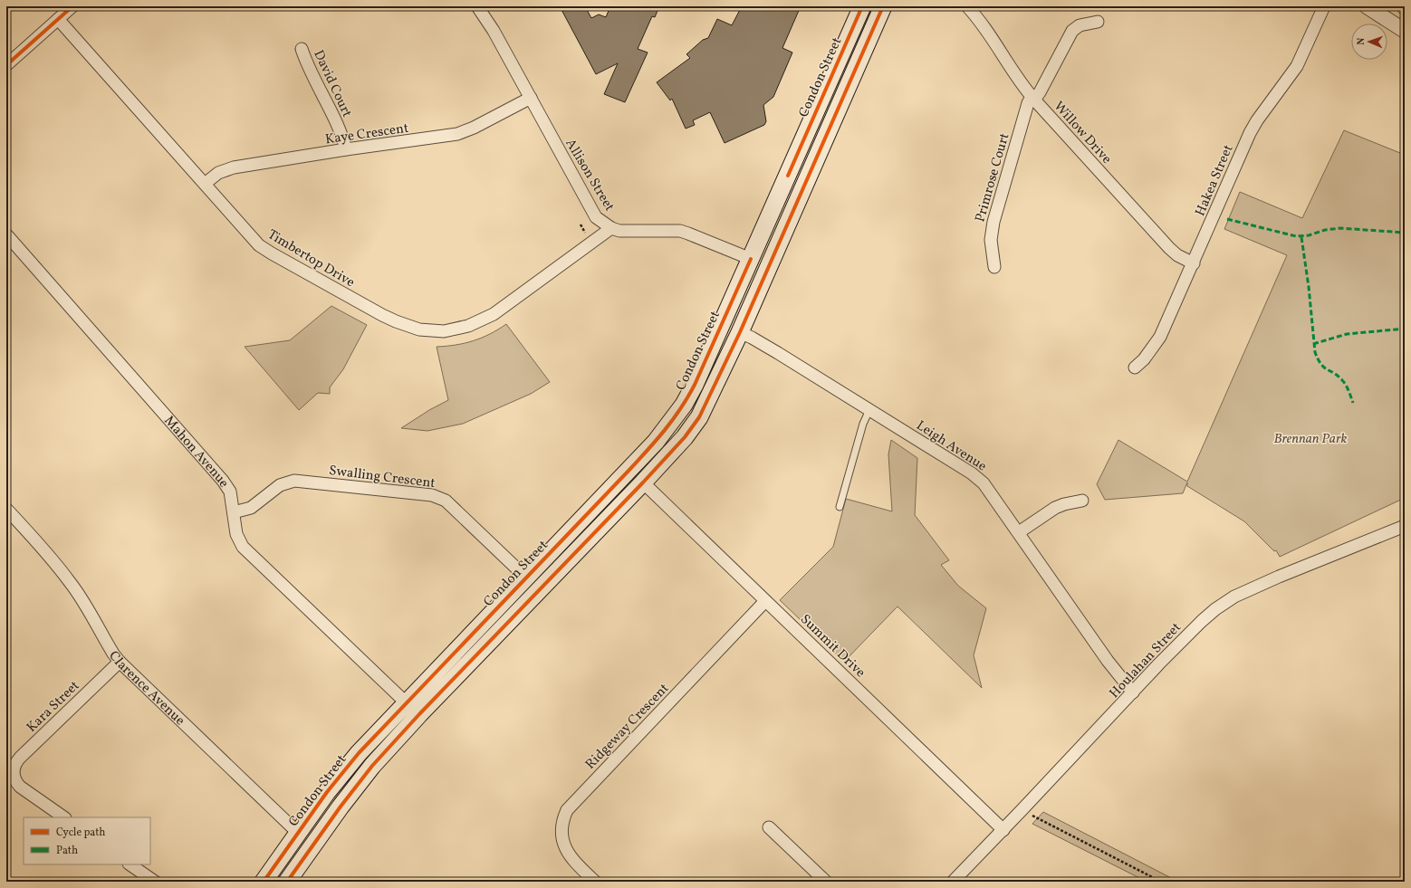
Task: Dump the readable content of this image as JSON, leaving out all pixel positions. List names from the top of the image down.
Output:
{
  "streets": {
    "main road": ["Condon Street", "Mahon Avenue", "Clarence Avenue"],
    "street": [
      "David Court",
      "Willow Drive",
      "Kaye Crescent",
      "Allison Street",
      "Primrose Court",
      "Hakea Street",
      "Timbertop Drive",
      "Leigh Avenue",
      "Swalling Crescent",
      "Summit Drive",
      "Houlahan Street",
      "Kara Street",
      "Ridgeway Crescent"
    ]
  },
  "crossings": [
    ["Condon Street", "Allison Street"],
    ["Condon Street", "Mahon Avenue"],
    ["Condon Street", "Swalling Crescent"],
    ["Condon Street", "Clarence Avenue"],
    ["David Court", "Kaye Crescent"],
    ["Willow Drive", "Primrose Court"],
    ["Willow Drive", "Hakea Street"],
    ["Kaye Crescent", "Allison Street"],
    ["Kaye Crescent", "Timbertop Drive"],
    ["Allison Street", "Timbertop Drive"],
    ["Leigh Avenue", "Houlahan Street"],
    ["Mahon Avenue", "Swalling Crescent"],
    ["Summit Drive", "Houlahan Street"],
    ["Summit Drive", "Ridgeway Crescent"],
    ["Clarence Avenue", "Kara Street"]
  ],
  "parks": ["Brennan Park"],
  "legend": ["Cycle path", "Path"],
  "north": "left"
}
